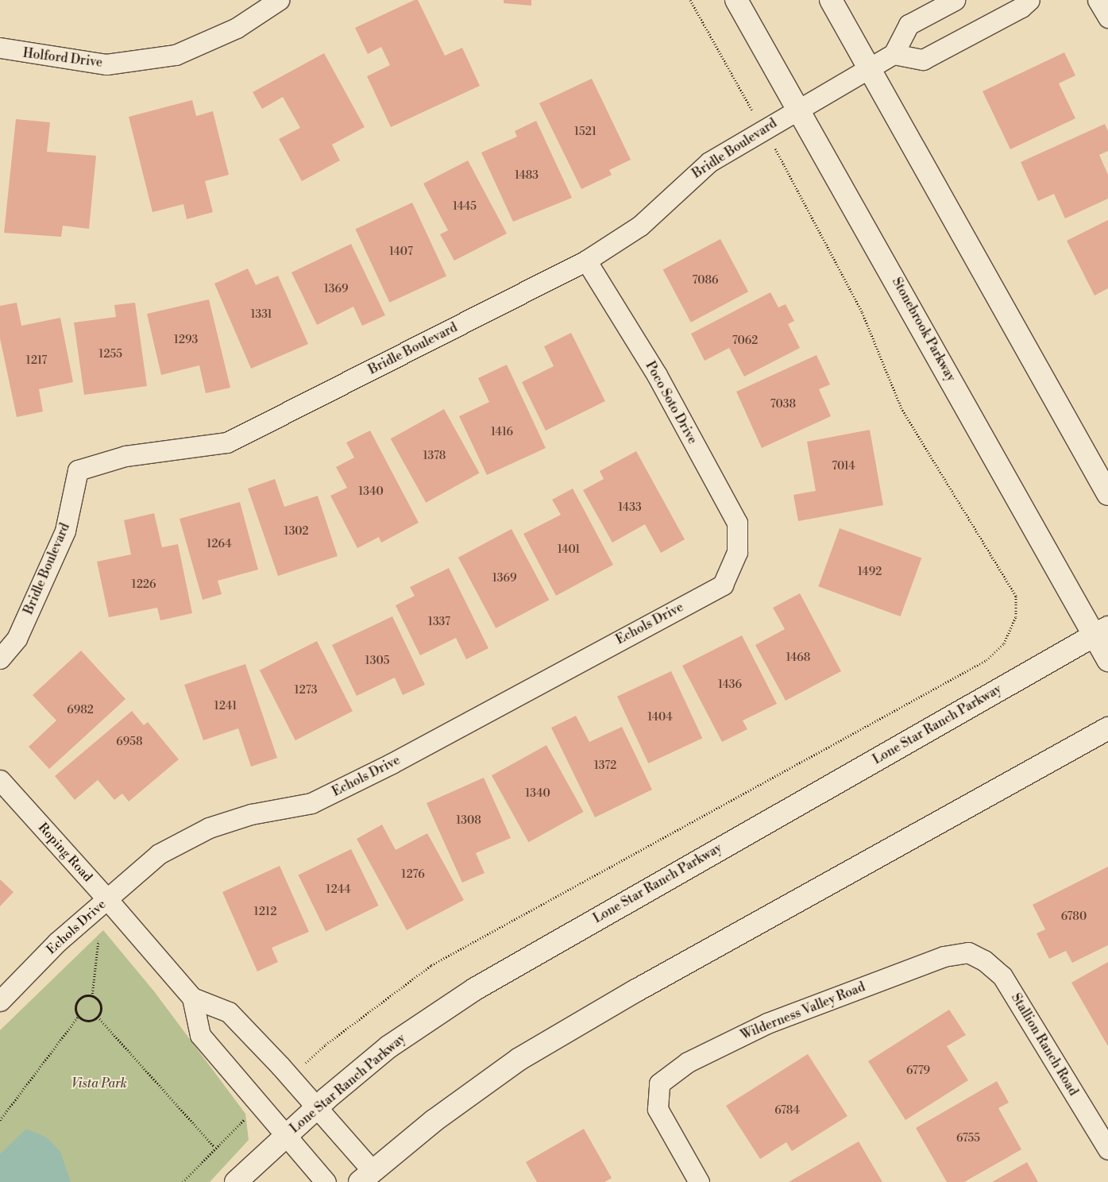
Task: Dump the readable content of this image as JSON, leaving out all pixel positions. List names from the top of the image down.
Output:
{
  "streets": {
    "main road": ["Stonebrook Parkway", "Lone Star Ranch Parkway"],
    "street": [
      "Holford Drive",
      "Bridle Boulevard",
      "Poco Soto Drive",
      "Echols Drive",
      "Roping Road",
      "Wilderness Valley Road",
      "Stallion Ranch Road"
    ]
  },
  "crossings": [
    ["Bridle Boulevard", "Stonebrook Parkway"],
    ["Bridle Boulevard", "Poco Soto Drive"],
    ["Stonebrook Parkway", "Lone Star Ranch Parkway"],
    ["Poco Soto Drive", "Echols Drive"],
    ["Echols Drive", "Roping Road"],
    ["Lone Star Ranch Parkway", "Roping Road"],
    ["Wilderness Valley Road", "Stallion Ranch Road"]
  ],
  "parks": ["Vista Park"],
  "house_numbers": [
    "1521",
    "1483",
    "1445",
    "1407",
    "7086",
    "1369",
    "1331",
    "1293",
    "7062",
    "1255",
    "1217",
    "7038",
    "1416",
    "1378",
    "7014",
    "1340",
    "1433",
    "1302",
    "1264",
    "1401",
    "1492",
    "1369",
    "1226",
    "1337",
    "1468",
    "1305",
    "1436",
    "1273",
    "1241",
    "6982",
    "1404",
    "6958",
    "1372",
    "1340",
    "1308",
    "1276",
    "1244",
    "1212",
    "6780",
    "6779",
    "6784",
    "6755"
  ]
}
